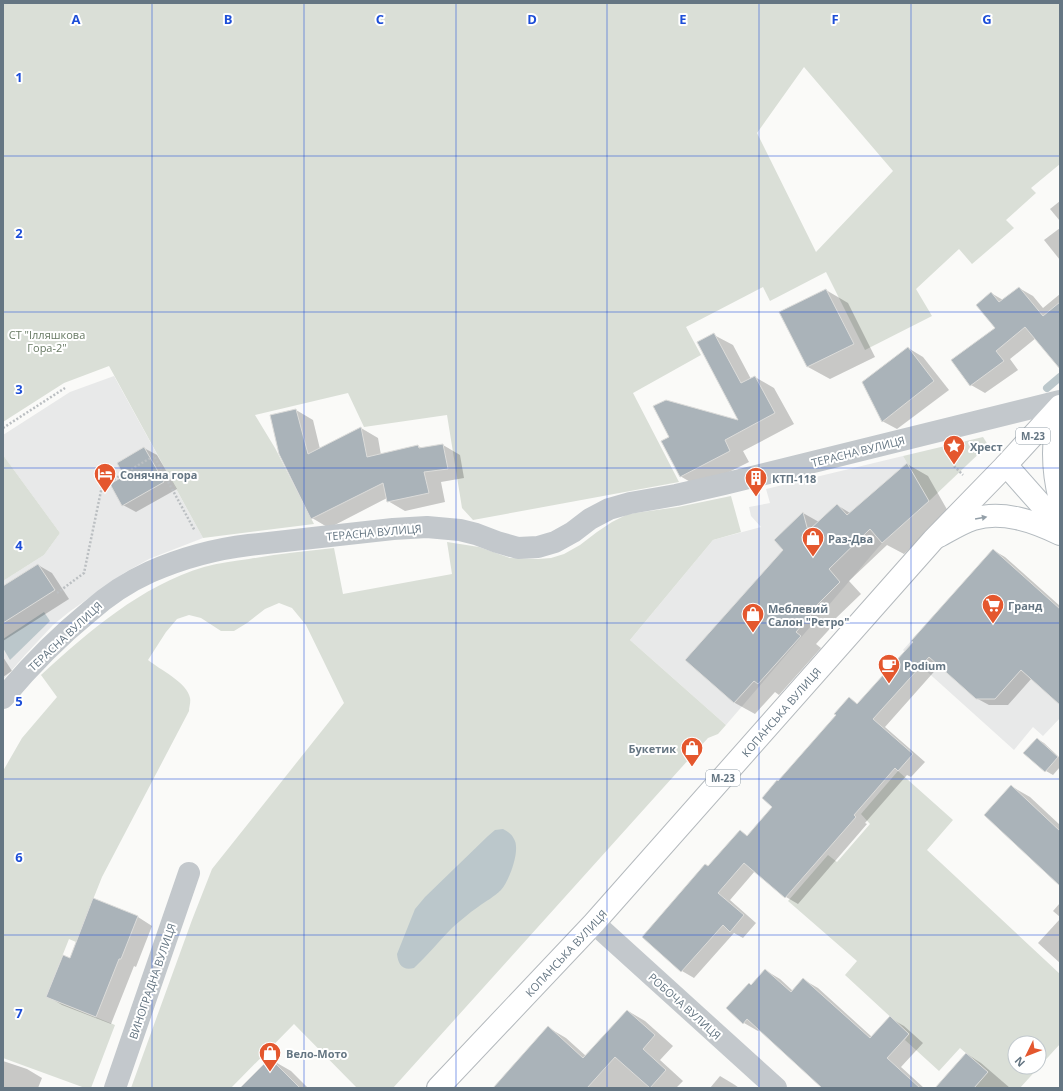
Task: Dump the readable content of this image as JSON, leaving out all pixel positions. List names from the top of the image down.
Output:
{
  "streets": {
    "main road": ["М-23", "КОПАНСЬКА ВУЛИЦЯ"],
    "street": ["ТЕРАСНА ВУЛИЦЯ", "ВИНОГРАДНА ВУЛИЦЯ", "РОБОЧА ВУЛИЦЯ"]
  },
  "crossings": [
    ["КОПАНСЬКА ВУЛИЦЯ", "РОБОЧА ВУЛИЦЯ"]
  ],
  "parks": ["СТ \"Ілляшкова Гора-2\""],
  "places": {
    "place": ["Хрест"],
    "hotel": ["Сонячна гора"],
    "building": ["КТП-118"],
    "shop": [
      "Раз-Два",
      "Меблевий Салон \"Ретро\"",
      "Букетик",
      "Вело-Мото"
    ],
    "supermarket": ["Гранд"],
    "cafe": ["Podium"]
  },
  "north": "bottom left",
  "grid": {
    "columns": [
      "A",
      "B",
      "C",
      "D",
      "E",
      "F",
      "G"
    ],
    "rows": [
      "1",
      "2",
      "3",
      "4",
      "5",
      "6",
      "7"
    ]
  }
}
